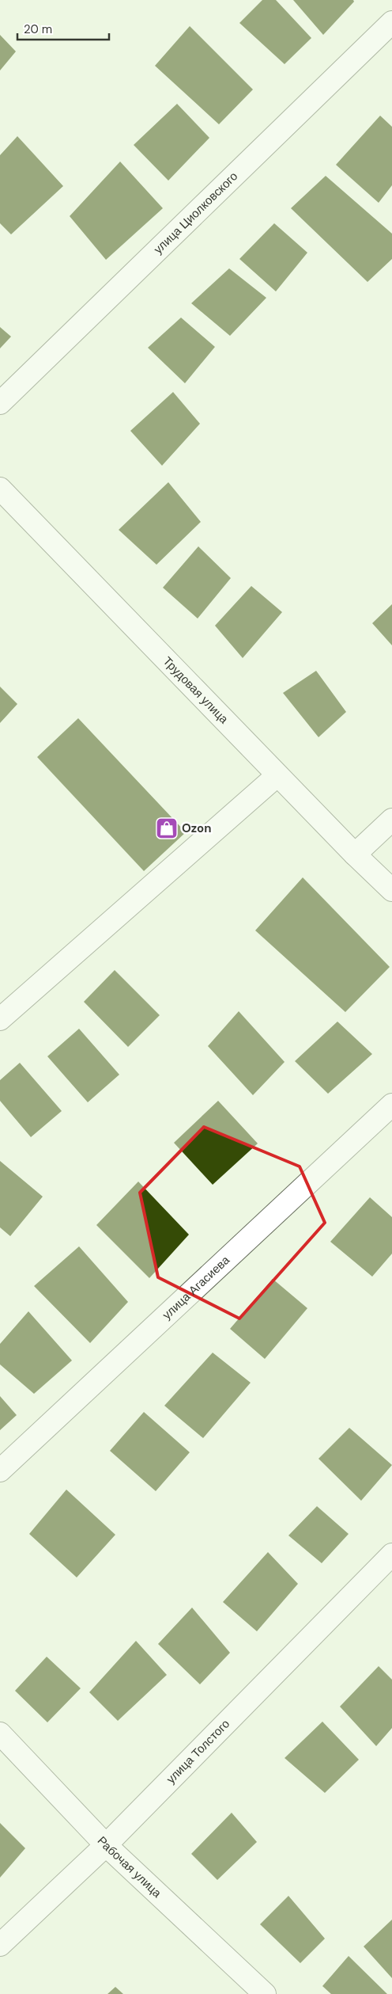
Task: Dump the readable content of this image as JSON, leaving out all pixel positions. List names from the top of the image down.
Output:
{
  "streets": {
    "street": [
      "улица Циолковского",
      "Трудовая улица",
      "улица Агасиева",
      "улица Толстого",
      "Рабочая улица"
    ]
  },
  "crossings": [
    ["улица Толстого", "Рабочая улица"]
  ],
  "places": {
    "shop": ["Ozon"]
  },
  "scale_bar": "20 m"
}
